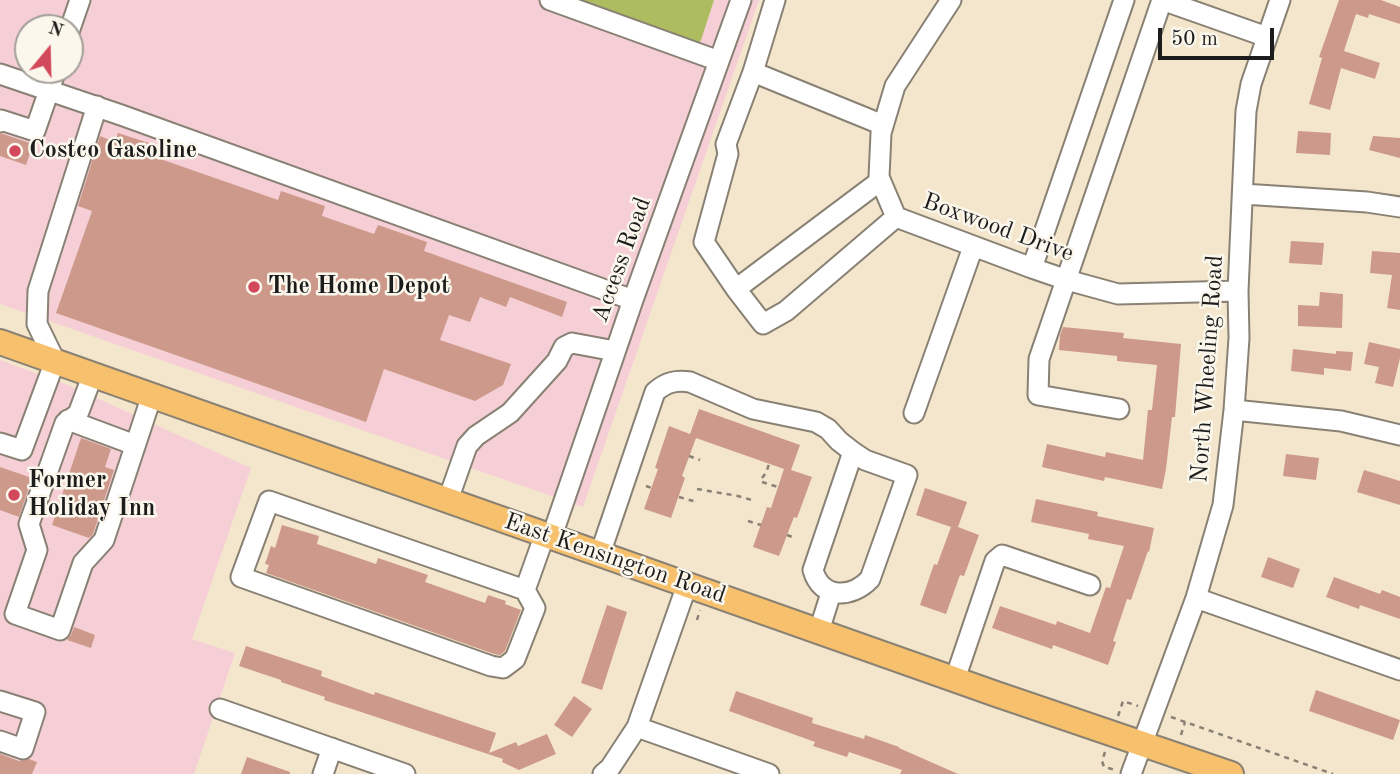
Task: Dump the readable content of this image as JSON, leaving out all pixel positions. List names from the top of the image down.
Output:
{
  "streets": {
    "main road": ["East Kensington Road"],
    "street": ["Boxwood Drive", "Access Road", "North Wheeling Road"]
  },
  "crossings": [
    ["Boxwood Drive", "North Wheeling Road"],
    ["Access Road", "East Kensington Road"],
    ["North Wheeling Road", "East Kensington Road"]
  ],
  "places": ["Costco Gasoline", "The Home Depot", "Former Holiday Inn"],
  "scale_bar": "50 m",
  "north": "top"
}
